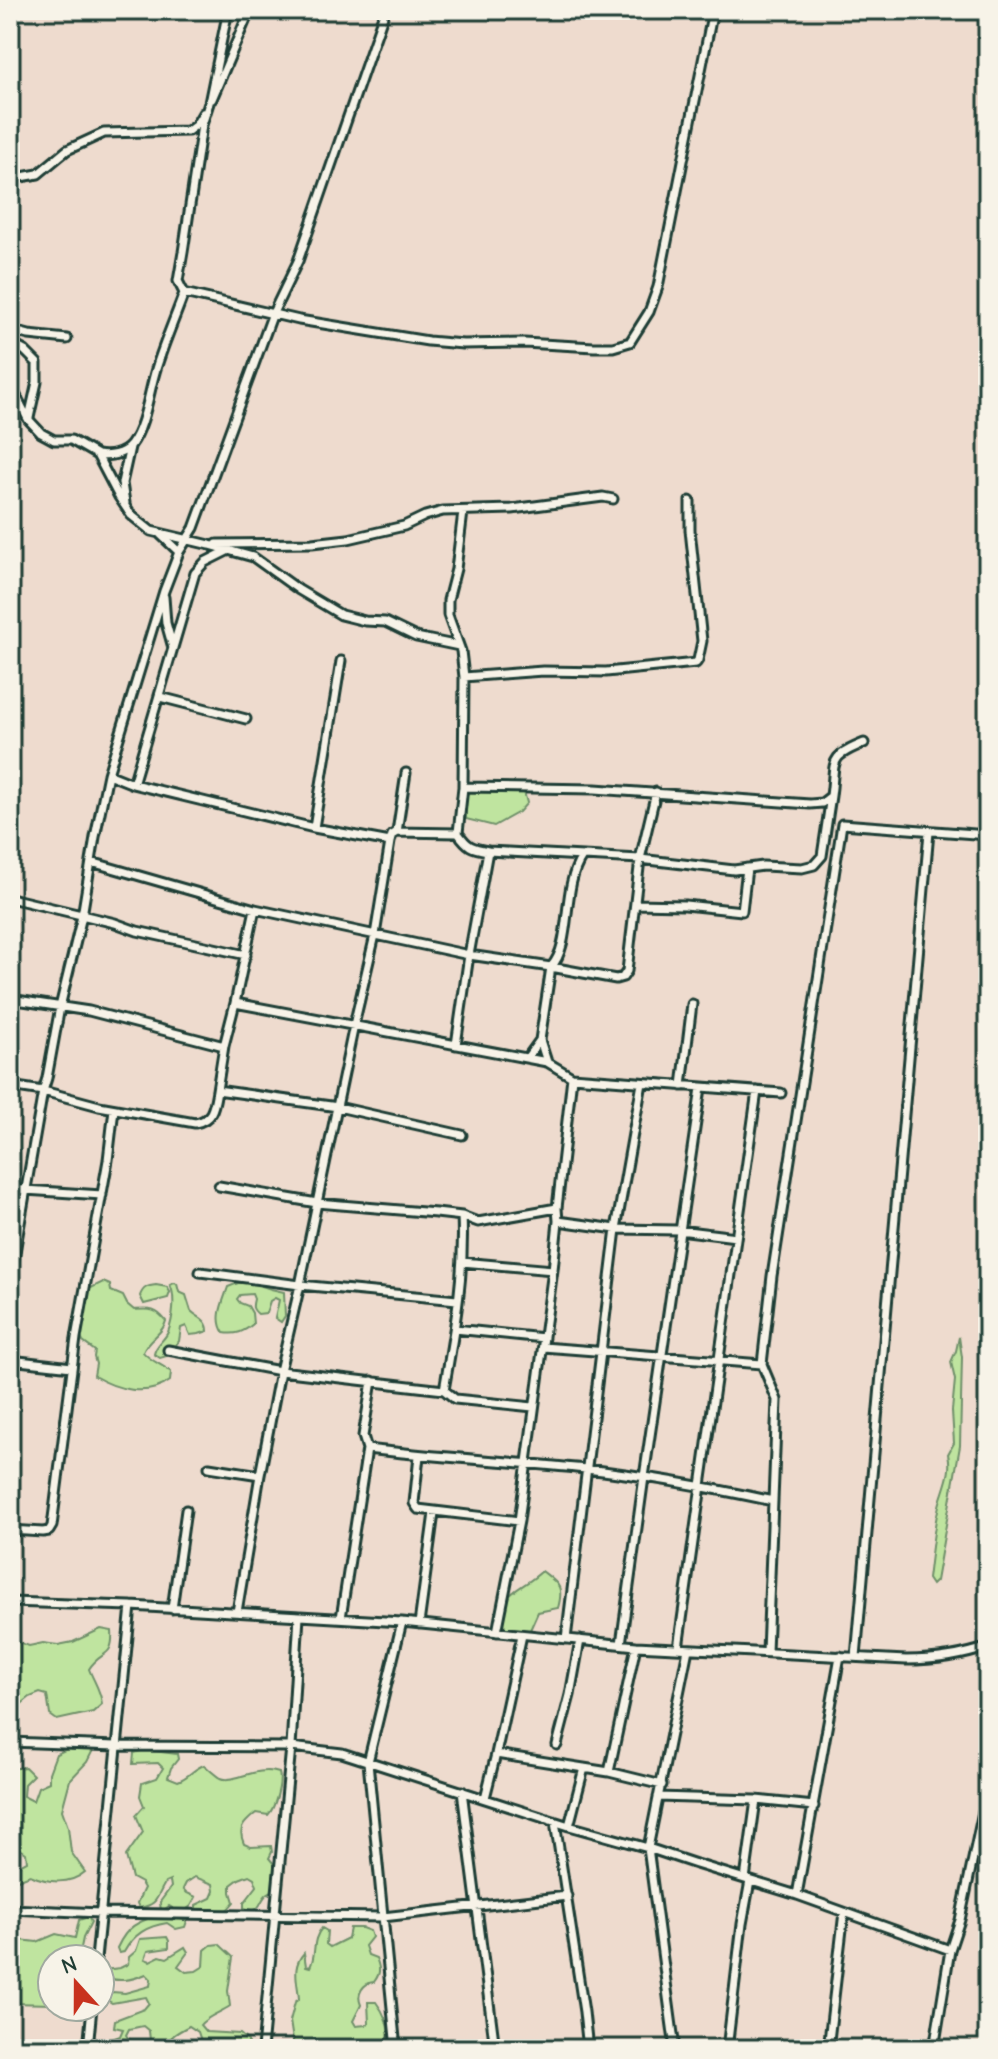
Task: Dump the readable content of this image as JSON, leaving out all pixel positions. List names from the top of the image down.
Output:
{
  "north": "top"
}
